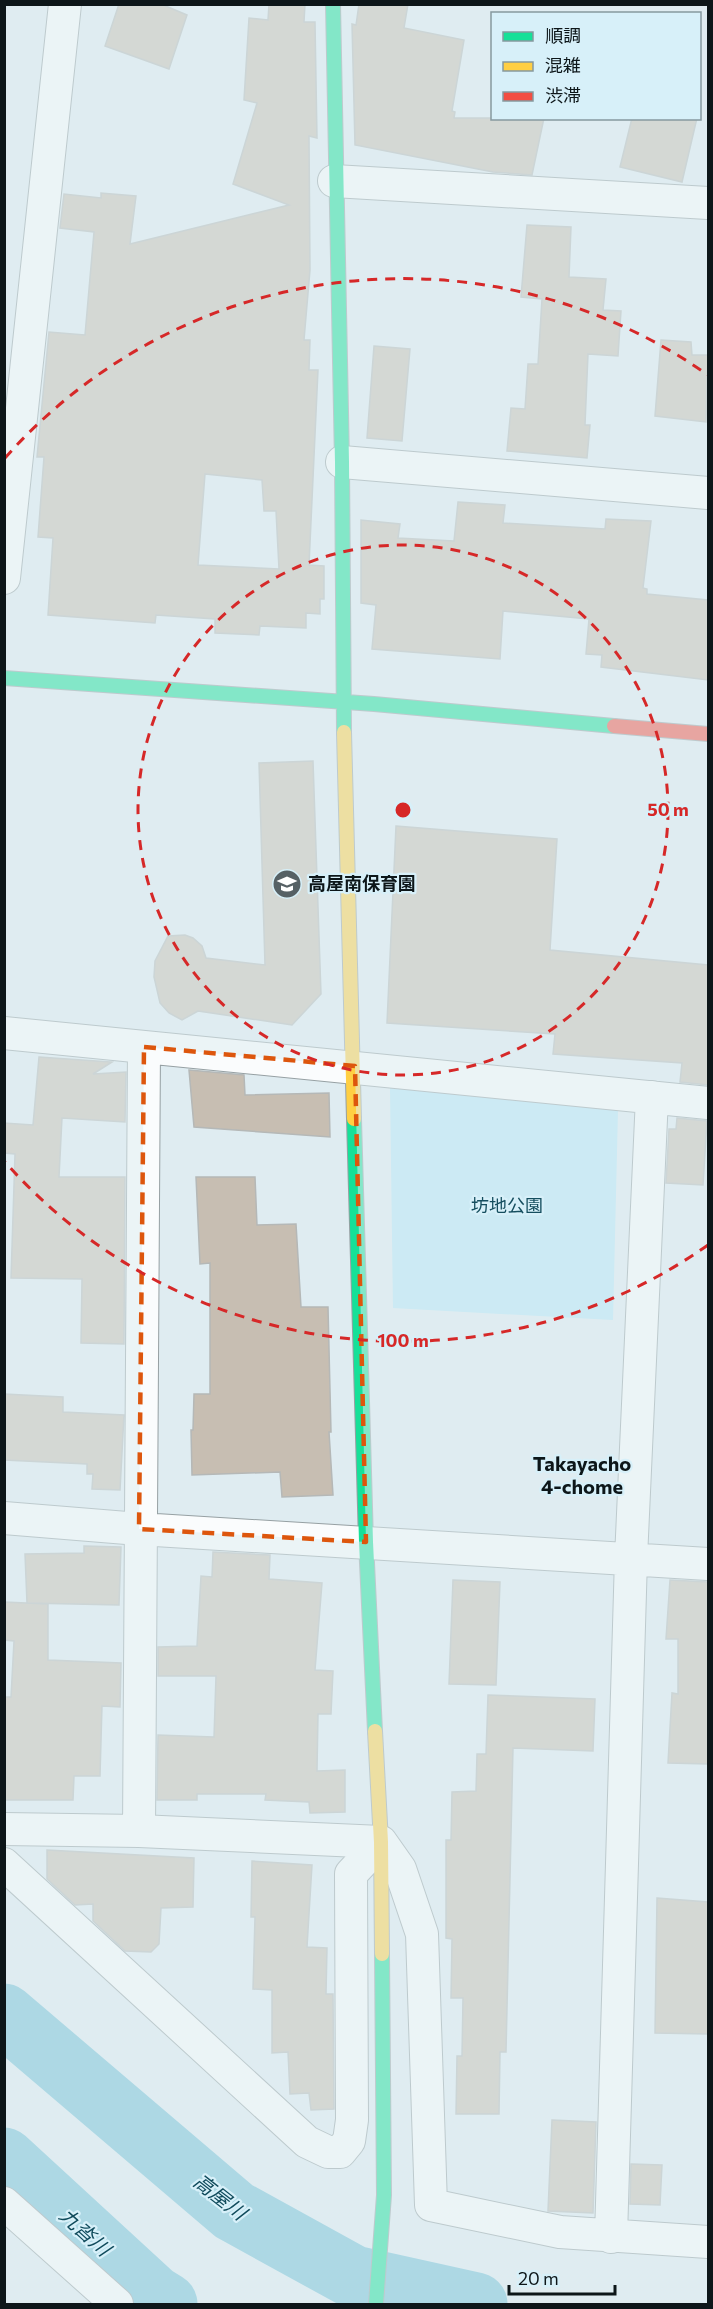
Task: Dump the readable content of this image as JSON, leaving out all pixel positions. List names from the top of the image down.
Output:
{
  "districts": ["Takayacho 4-chome"],
  "water": ["高屋川", "九沓川"],
  "parks": ["坊地公園"],
  "places": {
    "school or university": ["高屋南保育園"]
  },
  "legend": ["順調", "混雑", "渋滞"],
  "scale_bar": "20 m",
  "rings": ["50 m", "100 m"]
}
